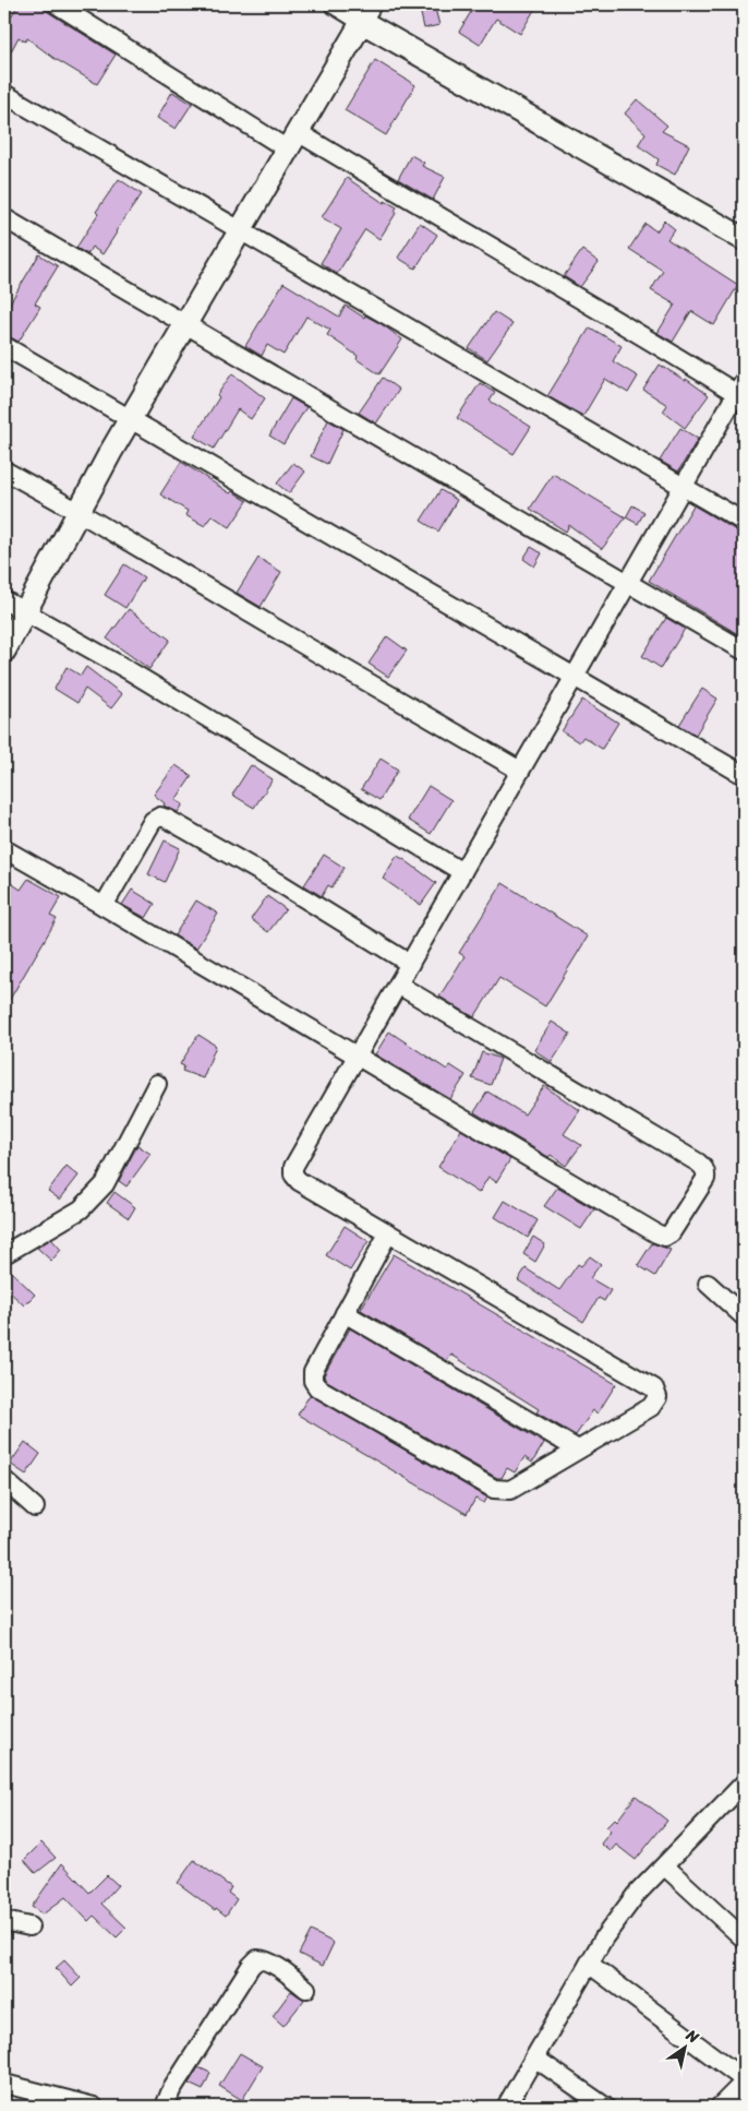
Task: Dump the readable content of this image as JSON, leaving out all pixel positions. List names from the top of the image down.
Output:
{
  "north": "top right"
}
